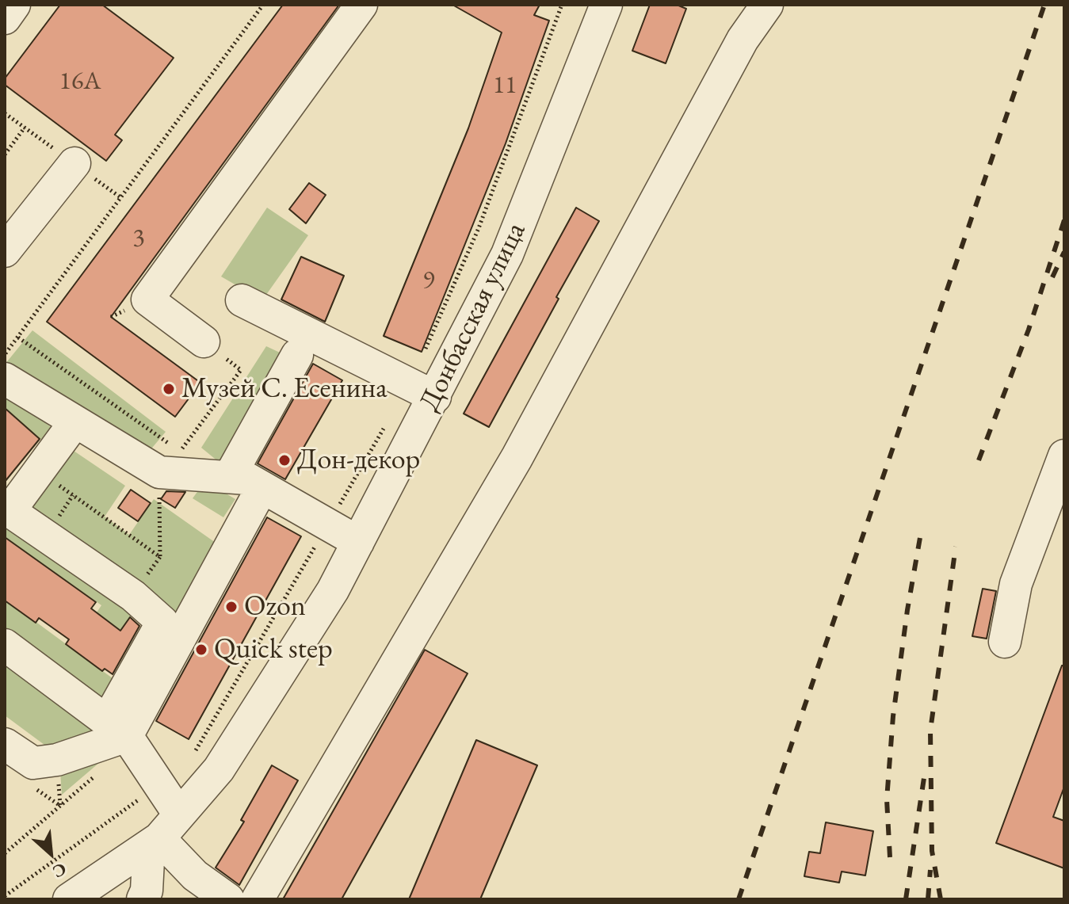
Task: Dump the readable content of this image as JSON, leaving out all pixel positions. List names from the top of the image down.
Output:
{
  "streets": {
    "street": ["Донбасская улица"]
  },
  "places": [
    "Музей С. Есенина",
    "Дон-декор",
    "Ozon",
    "Quick step"
  ],
  "house_numbers": [
    "16А",
    "11",
    "3",
    "9"
  ],
  "north": "bottom right"
}
